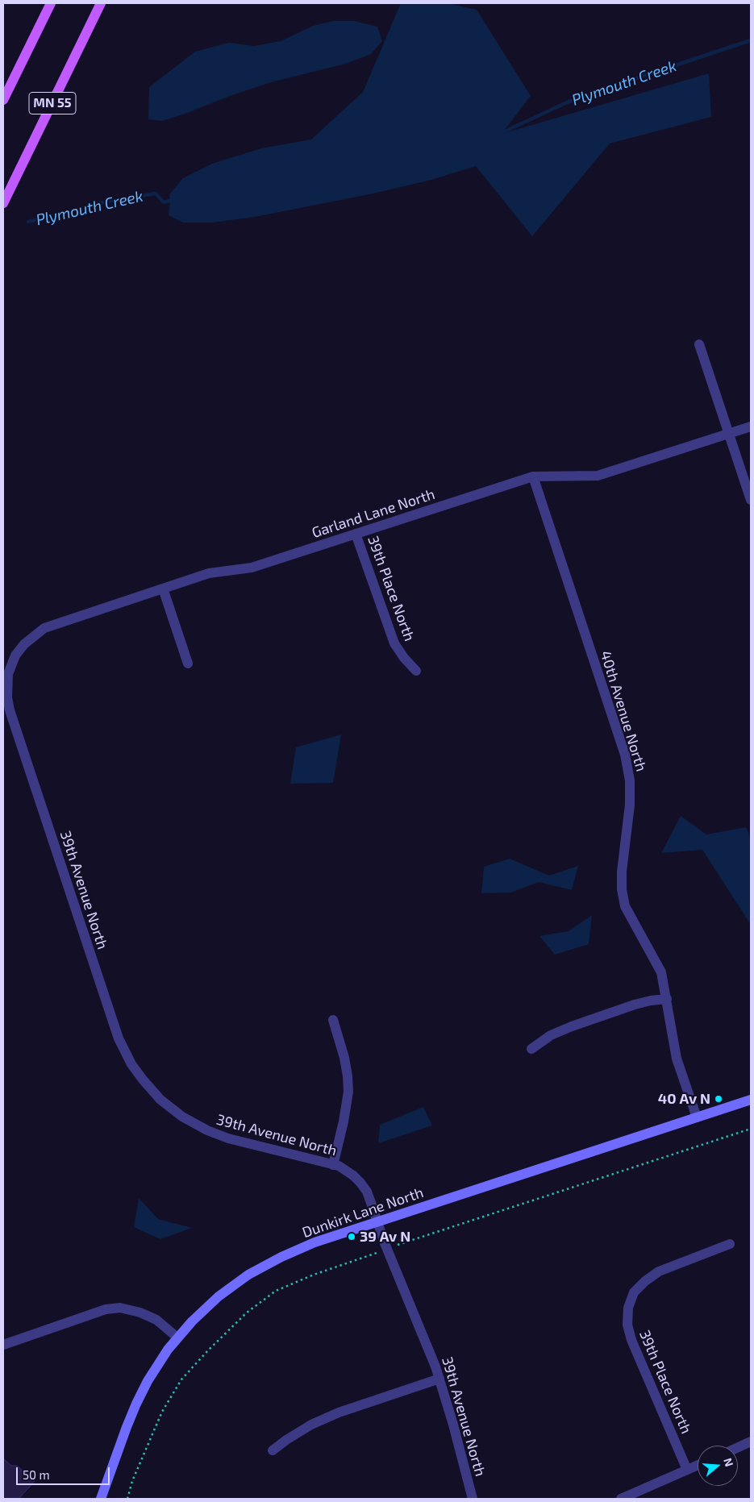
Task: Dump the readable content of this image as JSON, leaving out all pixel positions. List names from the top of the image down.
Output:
{
  "streets": {
    "main road": ["MN 55"],
    "street": [
      "Garland Lane North",
      "39th Place North",
      "40th Avenue North",
      "39th Avenue North",
      "Dunkirk Lane North"
    ]
  },
  "crossings": [
    ["Garland Lane North", "39th Place North"],
    ["Garland Lane North", "40th Avenue North"],
    ["Garland Lane North", "39th Avenue North"],
    ["40th Avenue North", "Dunkirk Lane North"],
    ["39th Avenue North", "Dunkirk Lane North"]
  ],
  "water": ["Plymouth Creek"],
  "places": ["40 Av N", "39 Av N"],
  "scale_bar": "50 m",
  "north": "right"
}
